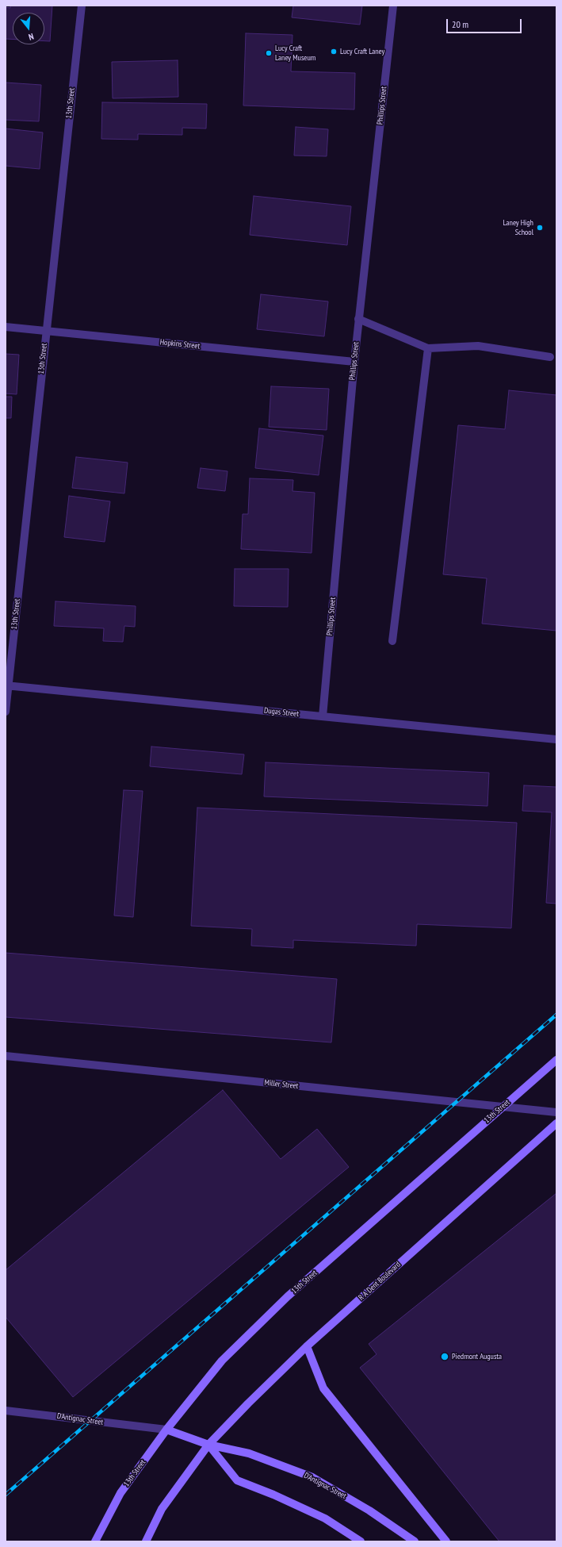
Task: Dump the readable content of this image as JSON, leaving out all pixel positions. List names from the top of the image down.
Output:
{
  "streets": {
    "main road": ["13th Street", "R A Dent Boulevard", "D'Antignac Street"],
    "street": [
      "Phillips Street",
      "Hopkins Street",
      "Dugas Street",
      "Miller Street"
    ]
  },
  "crossings": [
    ["13th Street", "Hopkins Street"],
    ["13th Street", "Dugas Street"],
    ["13th Street", "Miller Street"],
    ["13th Street", "D'Antignac Street"],
    ["Phillips Street", "Hopkins Street"],
    ["Phillips Street", "Dugas Street"],
    ["R A Dent Boulevard", "D'Antignac Street"]
  ],
  "places": [
    "Lucy Craft Laney",
    "Lucy Craft Laney Museum",
    "Laney High School",
    "Piedmont Augusta"
  ],
  "scale_bar": "20 m",
  "north": "bottom"
}
